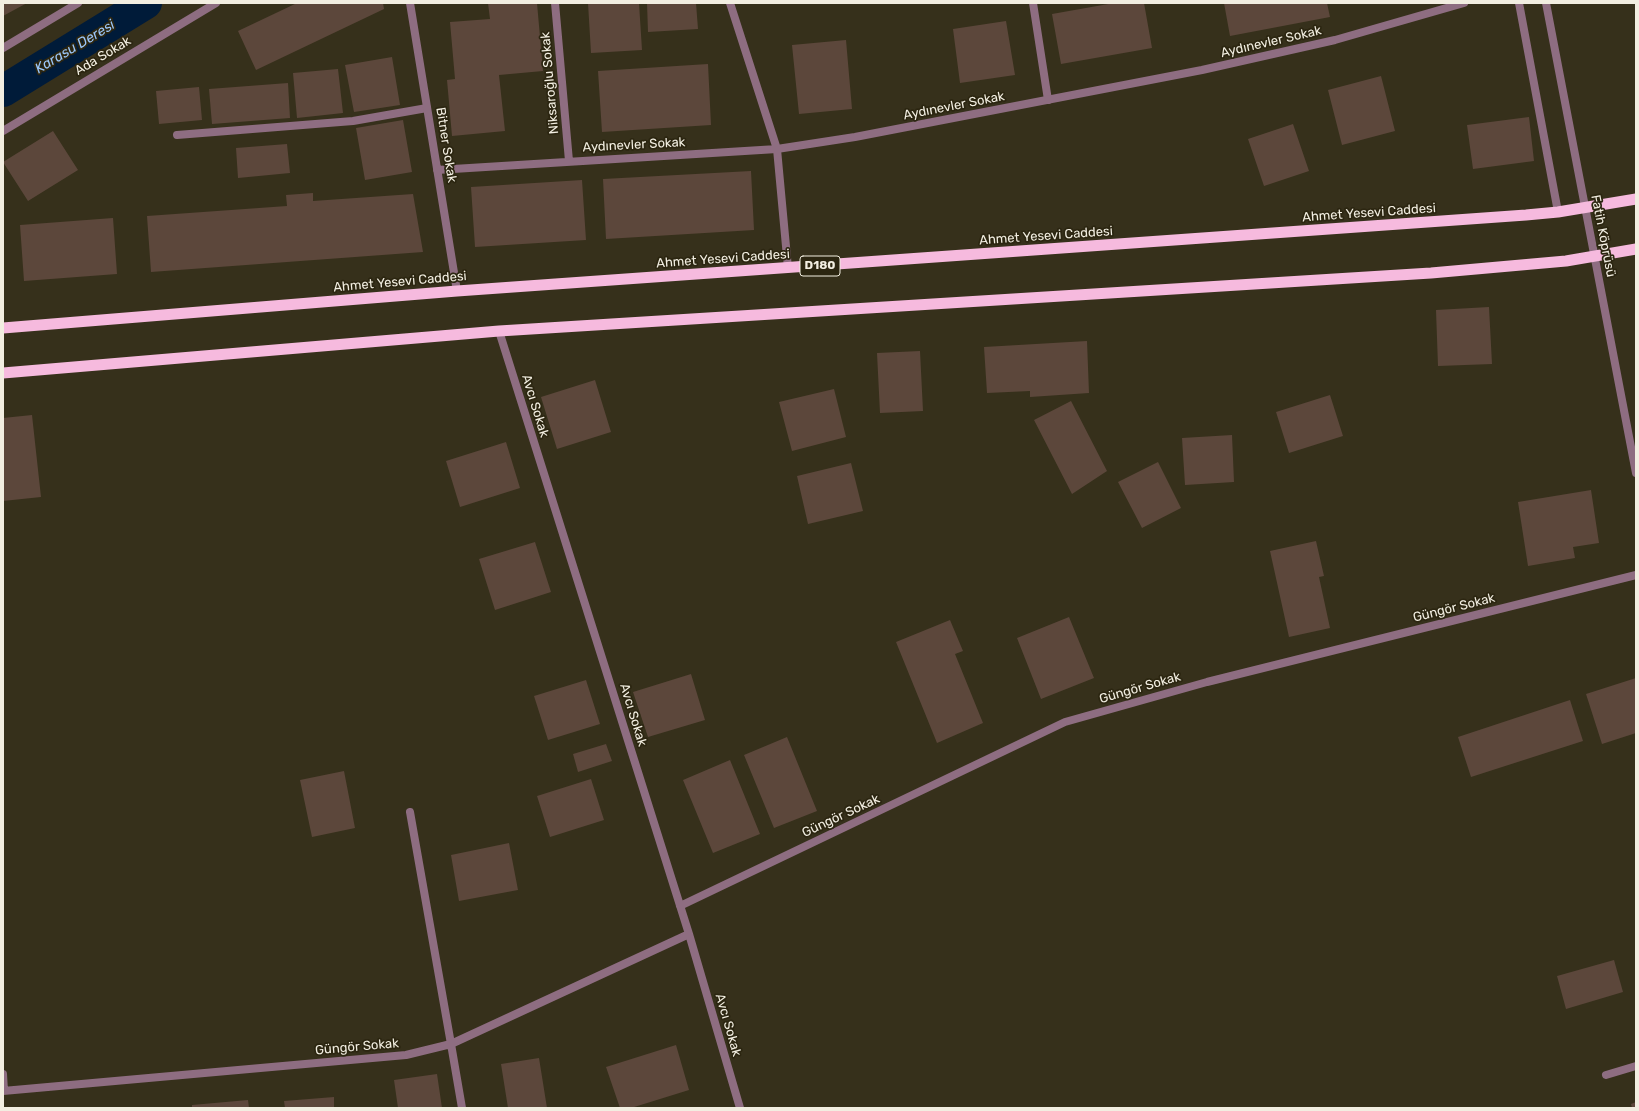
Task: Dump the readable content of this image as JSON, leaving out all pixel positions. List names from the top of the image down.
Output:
{
  "streets": {
    "highway": ["Ahmet Yesevi Caddesi", "D180"],
    "street": [
      "Aydınevler Sokak",
      "Ada Sokak",
      "Niksaroğlu Sokak",
      "Bitner Sokak",
      "Fatih Köprüsü",
      "Avcı Sokak",
      "Güngör Sokak"
    ]
  },
  "crossings": [
    ["Aydınevler Sokak", "Niksaroğlu Sokak"],
    ["Aydınevler Sokak", "Bitner Sokak"],
    ["Bitner Sokak", "Ahmet Yesevi Caddesi"],
    ["Avcı Sokak", "Güngör Sokak"]
  ],
  "water": ["Karasu Deresi"]
}
